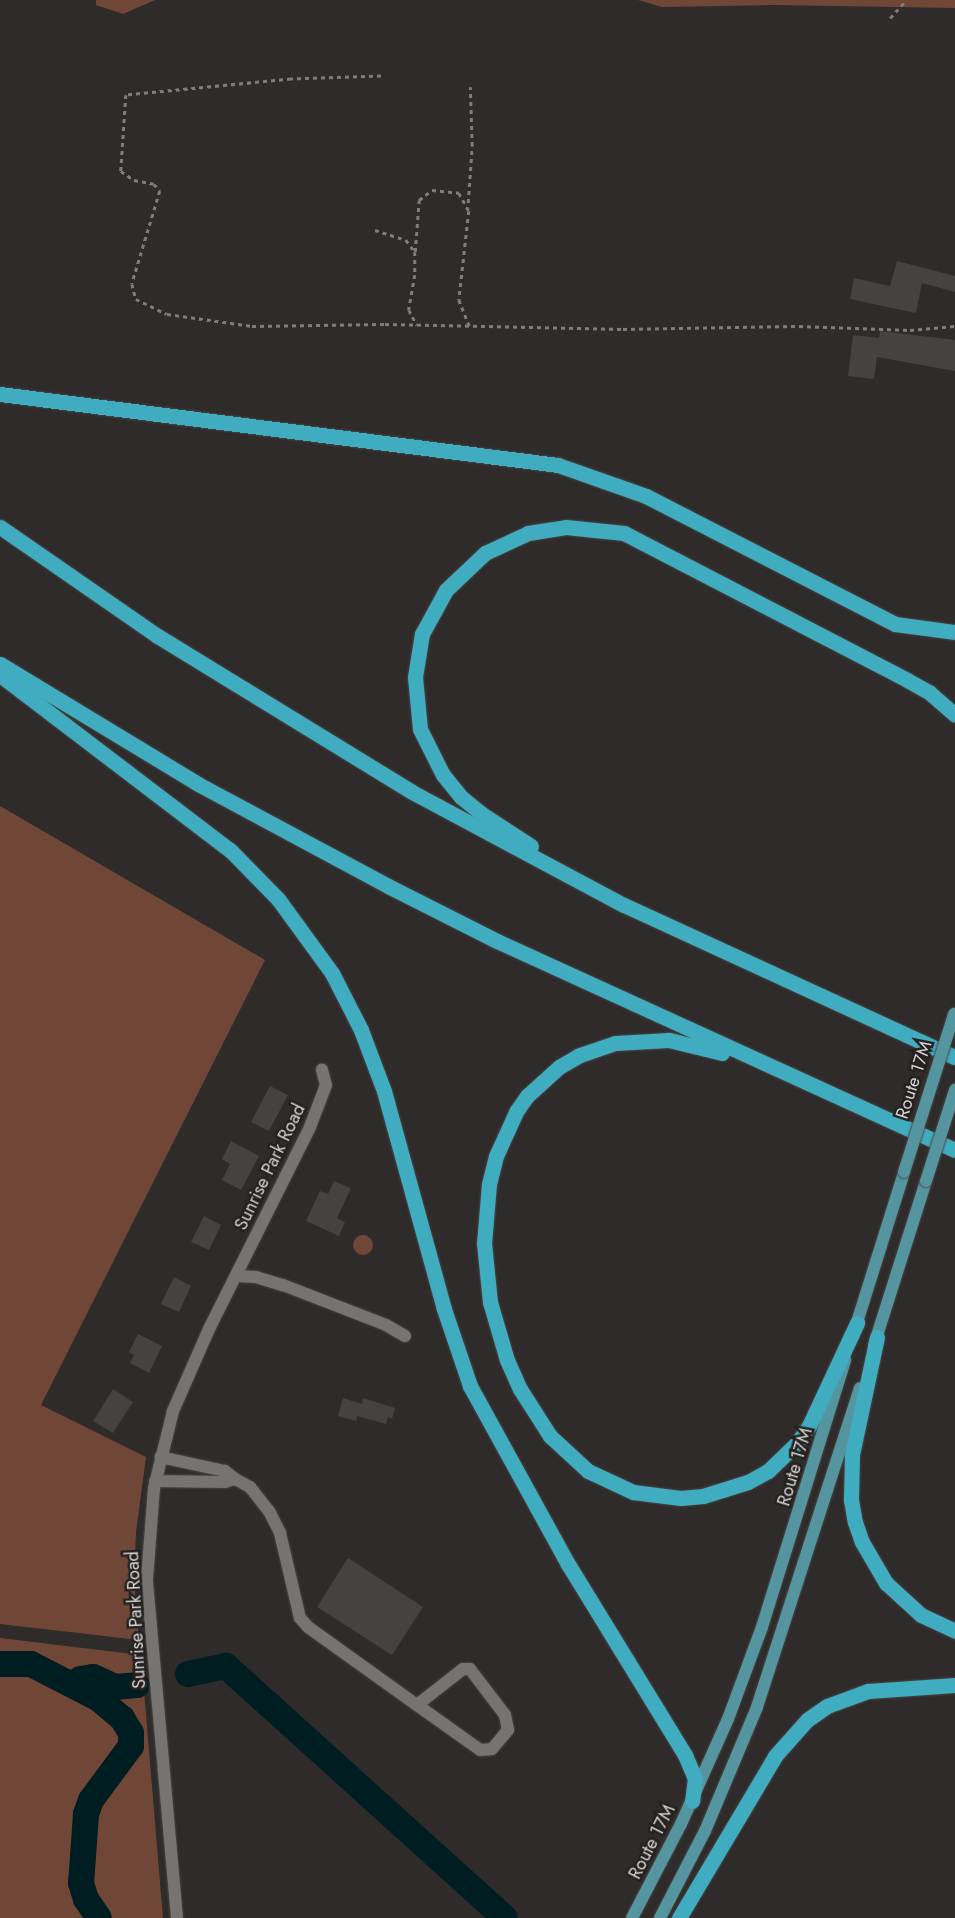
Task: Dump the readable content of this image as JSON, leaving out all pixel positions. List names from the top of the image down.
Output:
{
  "streets": {
    "main road": ["Route 17M"],
    "street": ["Sunrise Park Road"]
  }
}
